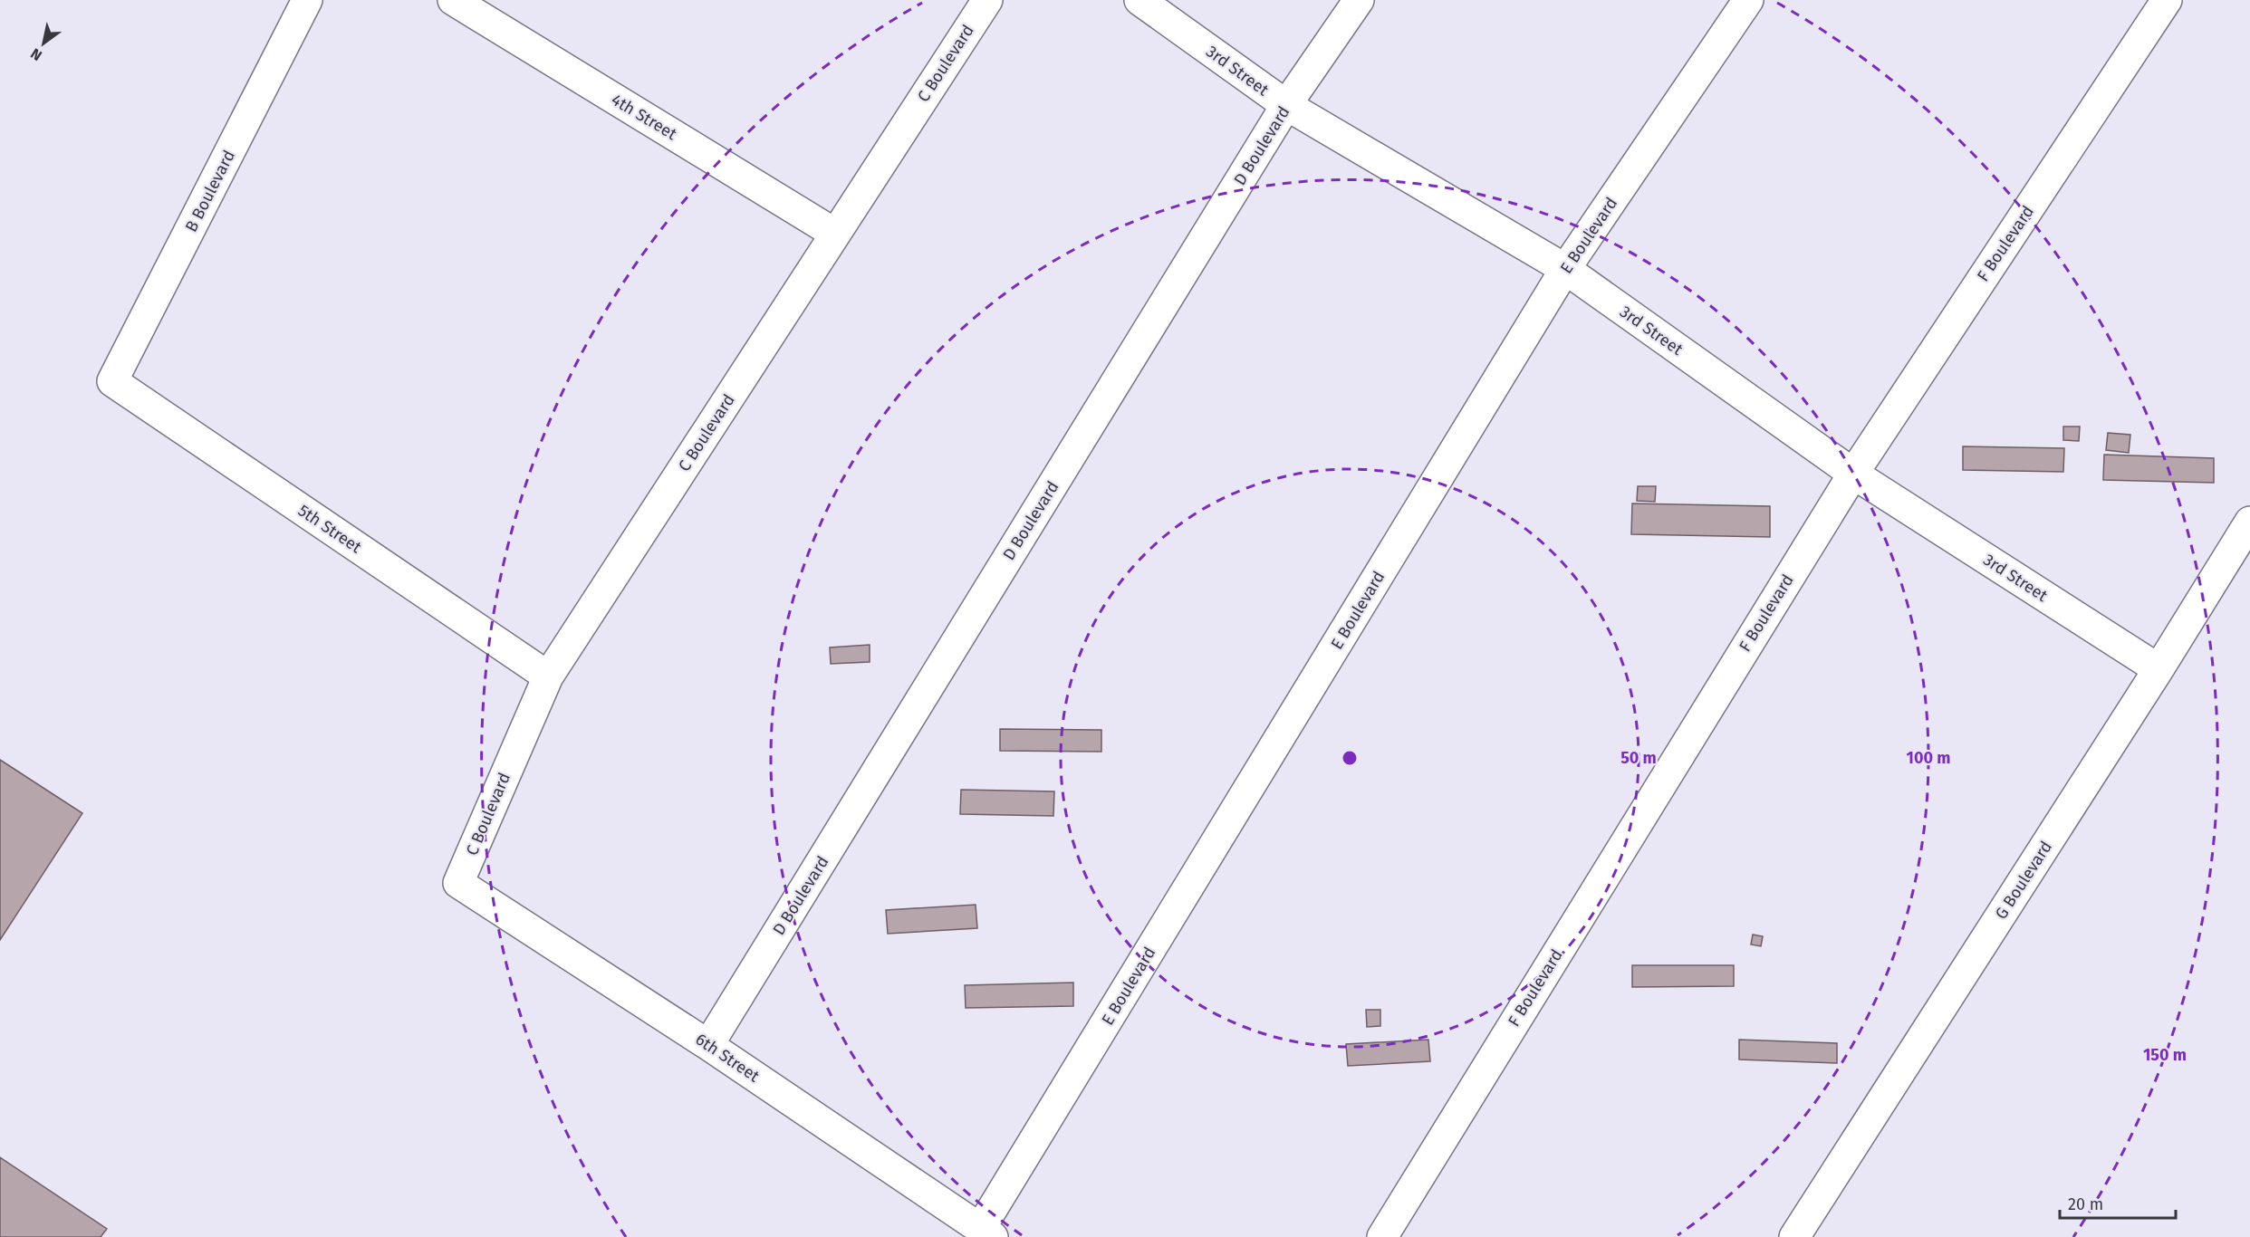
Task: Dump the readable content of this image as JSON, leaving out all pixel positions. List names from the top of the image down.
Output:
{
  "streets": {
    "street": [
      "C Boulevard",
      "3rd Street",
      "4th Street",
      "D Boulevard",
      "B Boulevard",
      "E Boulevard",
      "F Boulevard",
      "5th Street",
      "G Boulevard",
      "6th Street"
    ]
  },
  "crossings": [
    ["C Boulevard", "4th Street"],
    ["C Boulevard", "5th Street"],
    ["C Boulevard", "6th Street"],
    ["3rd Street", "D Boulevard"],
    ["3rd Street", "E Boulevard"],
    ["3rd Street", "F Boulevard"],
    ["3rd Street", "G Boulevard"],
    ["D Boulevard", "6th Street"],
    ["B Boulevard", "5th Street"],
    ["E Boulevard", "6th Street"]
  ],
  "scale_bar": "20 m",
  "north": "bottom left",
  "rings": ["50 m", "100 m", "150 m"]
}
